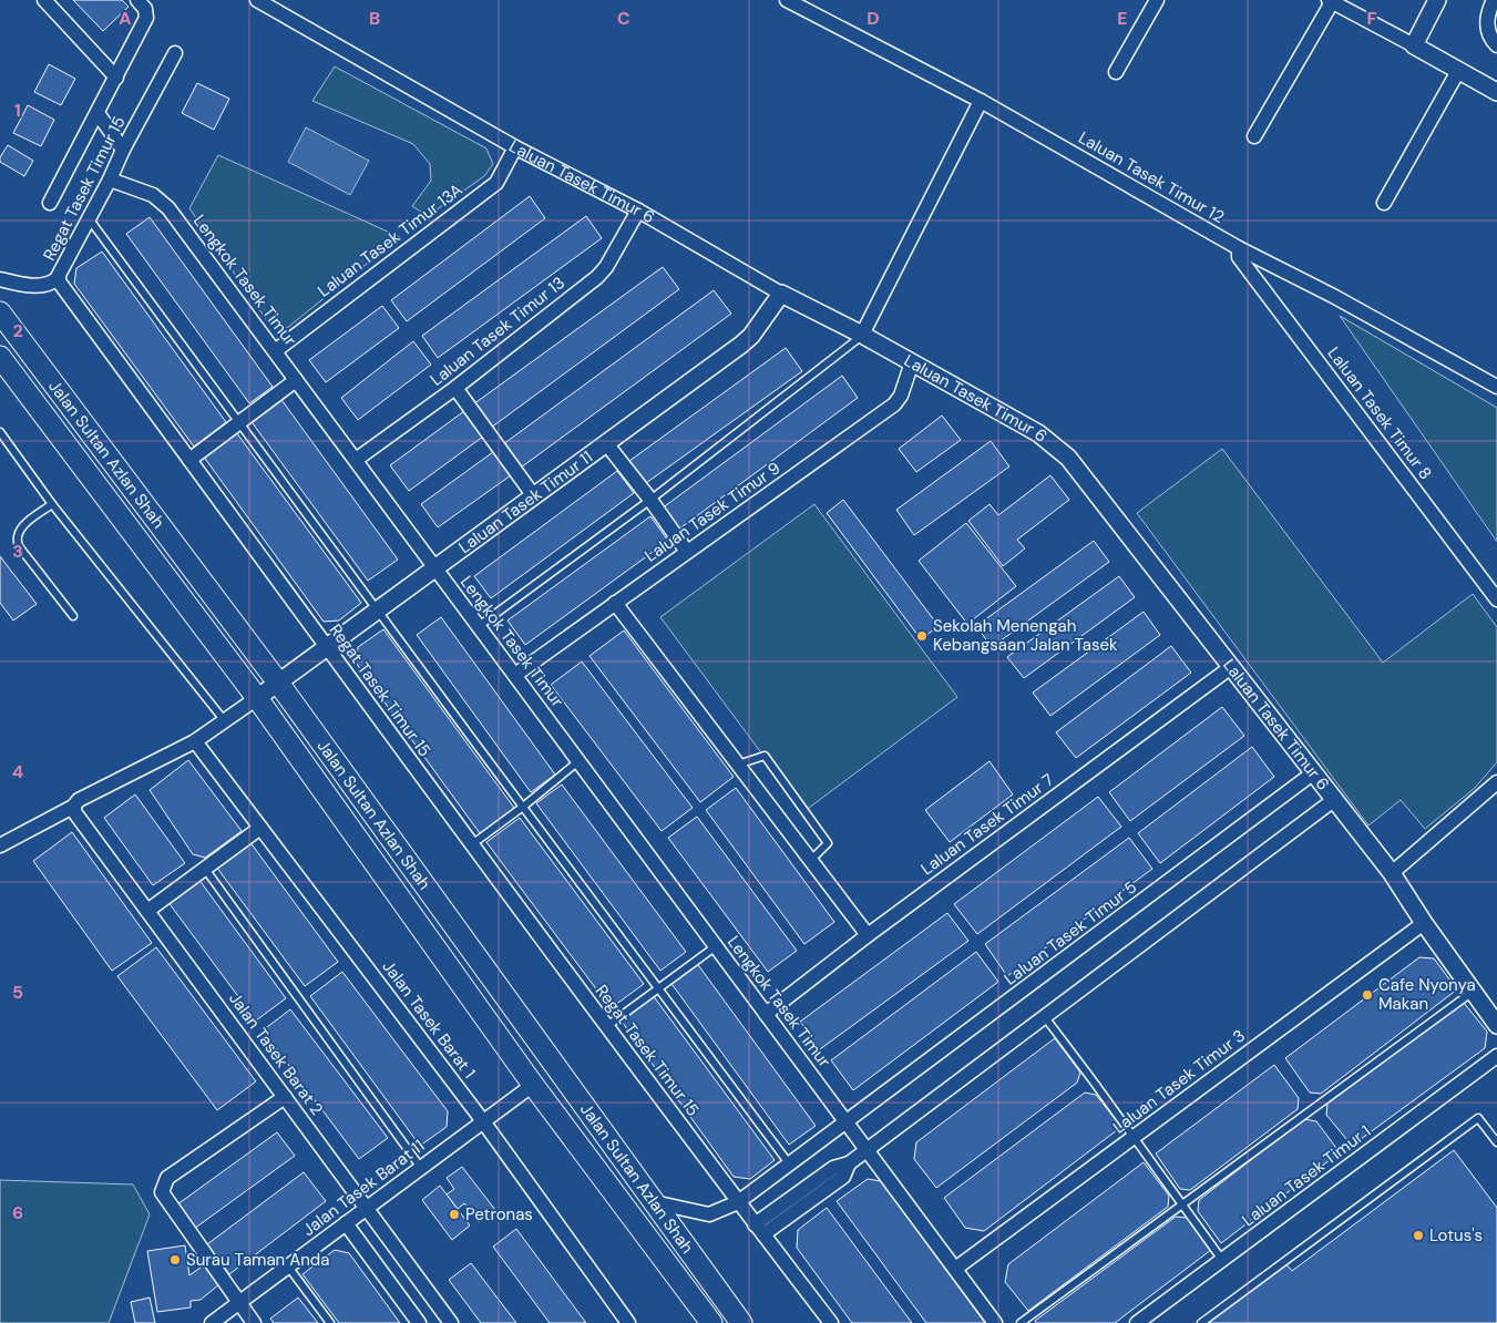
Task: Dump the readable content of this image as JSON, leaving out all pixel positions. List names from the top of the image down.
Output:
{
  "streets": {
    "main road": ["Jalan Sultan Azlan Shah"],
    "street": [
      "Laluan Tasek Timur 12",
      "Laluan Tasek Timur 6",
      "Regat Tasek Timur 15",
      "Laluan Tasek Timur 13A",
      "Lengkok Tasek Timur",
      "Laluan Tasek Timur 13",
      "Laluan Tasek Timur 8",
      "Laluan Tasek Timur 11",
      "Laluan Tasek Timur 9",
      "Laluan Tasek Timur 7",
      "Laluan Tasek Timur 5",
      "Jalan Tasek Barat 1",
      "Jalan Tasek Barat 2",
      "Laluan Tasek Timur 3",
      "Laluan Tasek Timur 1",
      "Jalan Tasek Barat 11"
    ]
  },
  "crossings": [
    ["Laluan Tasek Timur 12", "Laluan Tasek Timur 8"],
    ["Laluan Tasek Timur 6", "Laluan Tasek Timur 13A"],
    ["Laluan Tasek Timur 6", "Laluan Tasek Timur 13"],
    ["Laluan Tasek Timur 6", "Laluan Tasek Timur 11"],
    ["Laluan Tasek Timur 6", "Laluan Tasek Timur 9"],
    ["Laluan Tasek Timur 6", "Laluan Tasek Timur 7"],
    ["Laluan Tasek Timur 6", "Laluan Tasek Timur 5"],
    ["Laluan Tasek Timur 6", "Laluan Tasek Timur 3"],
    ["Regat Tasek Timur 15", "Lengkok Tasek Timur"],
    ["Regat Tasek Timur 15", "Laluan Tasek Timur 11"],
    ["Laluan Tasek Timur 13A", "Lengkok Tasek Timur"],
    ["Lengkok Tasek Timur", "Laluan Tasek Timur 13"],
    ["Lengkok Tasek Timur", "Laluan Tasek Timur 11"],
    ["Lengkok Tasek Timur", "Laluan Tasek Timur 9"],
    ["Lengkok Tasek Timur", "Laluan Tasek Timur 7"],
    ["Lengkok Tasek Timur", "Laluan Tasek Timur 5"],
    ["Lengkok Tasek Timur", "Laluan Tasek Timur 3"],
    ["Jalan Sultan Azlan Shah", "Laluan Tasek Timur 11"],
    ["Jalan Sultan Azlan Shah", "Jalan Tasek Barat 11"],
    ["Jalan Tasek Barat 1", "Jalan Tasek Barat 11"],
    ["Jalan Tasek Barat 2", "Jalan Tasek Barat 11"]
  ],
  "places": [
    "Sekolah Menengah Kebangsaan Jalan Tasek",
    "Cafe Nyonya Makan",
    "Petronas",
    "Lotus's",
    "Surau Taman Anda"
  ],
  "grid": {
    "columns": [
      "A",
      "B",
      "C",
      "D",
      "E",
      "F"
    ],
    "rows": [
      "1",
      "2",
      "3",
      "4",
      "5",
      "6"
    ]
  }
}
